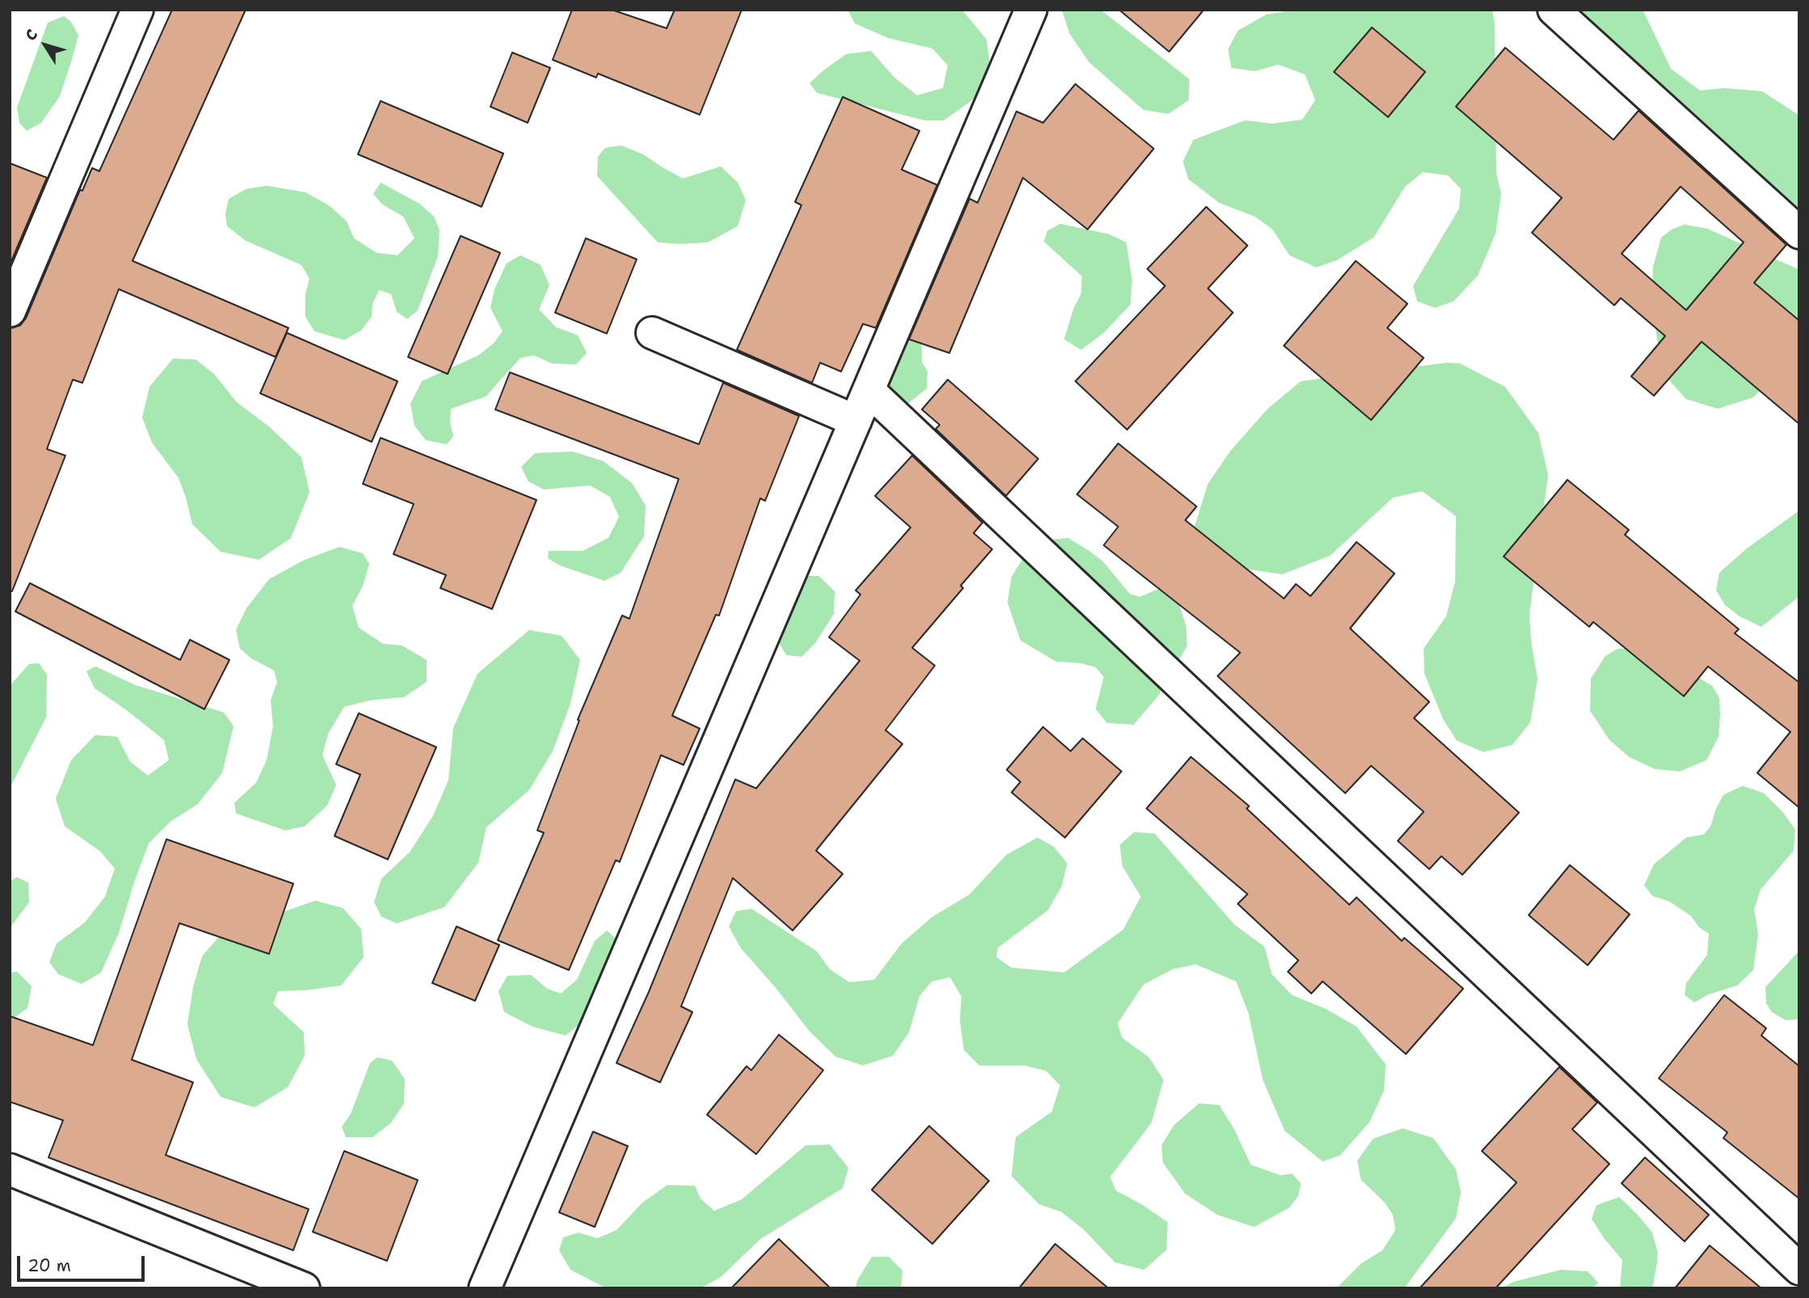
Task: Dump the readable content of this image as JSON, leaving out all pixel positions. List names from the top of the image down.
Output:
{
  "scale_bar": "20 m",
  "north": "top left"
}
